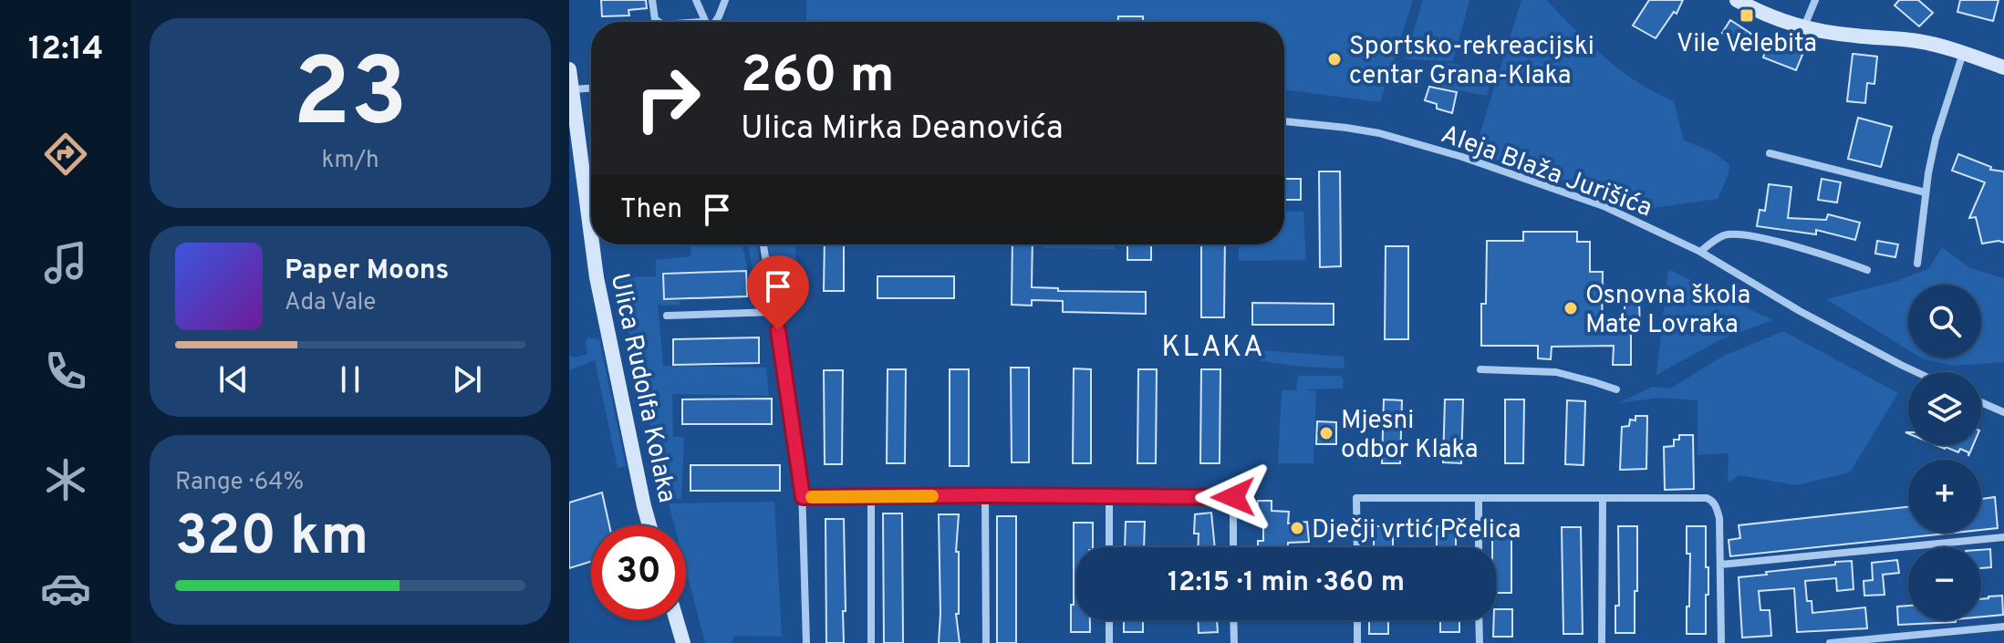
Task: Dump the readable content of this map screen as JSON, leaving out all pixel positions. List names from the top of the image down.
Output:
{
  "streets": {
    "main road": ["Ulica Rudolfa Kolaka"],
    "street": ["Aleja Blaža Jurišića"]
  },
  "districts": ["KLAKA"],
  "places": {
    "transit": ["Vile Velebita"],
    "other": [
      "Sportsko-rekreacijski centar Grana-Klaka",
      "Osnovna škola Mate Lovraka",
      "Mjesni odbor Klaka",
      "Dječji vrtić Pčelica"
    ]
  },
  "page": {
    "tabs": "12:14",
    "tile": [
      ["23", "km/h"],
      ["Range · 64%", "320 km"]
    ],
    "turn": ["260 m", "Ulica Mirka Deanovića"],
    "then": "Then",
    "song": ["Paper Moons", "Ada Vale"],
    "map_buttons": ["+", "−"],
    "limit": "30",
    "trip": "12:15 · 1 min · 360 m"
  }
}
